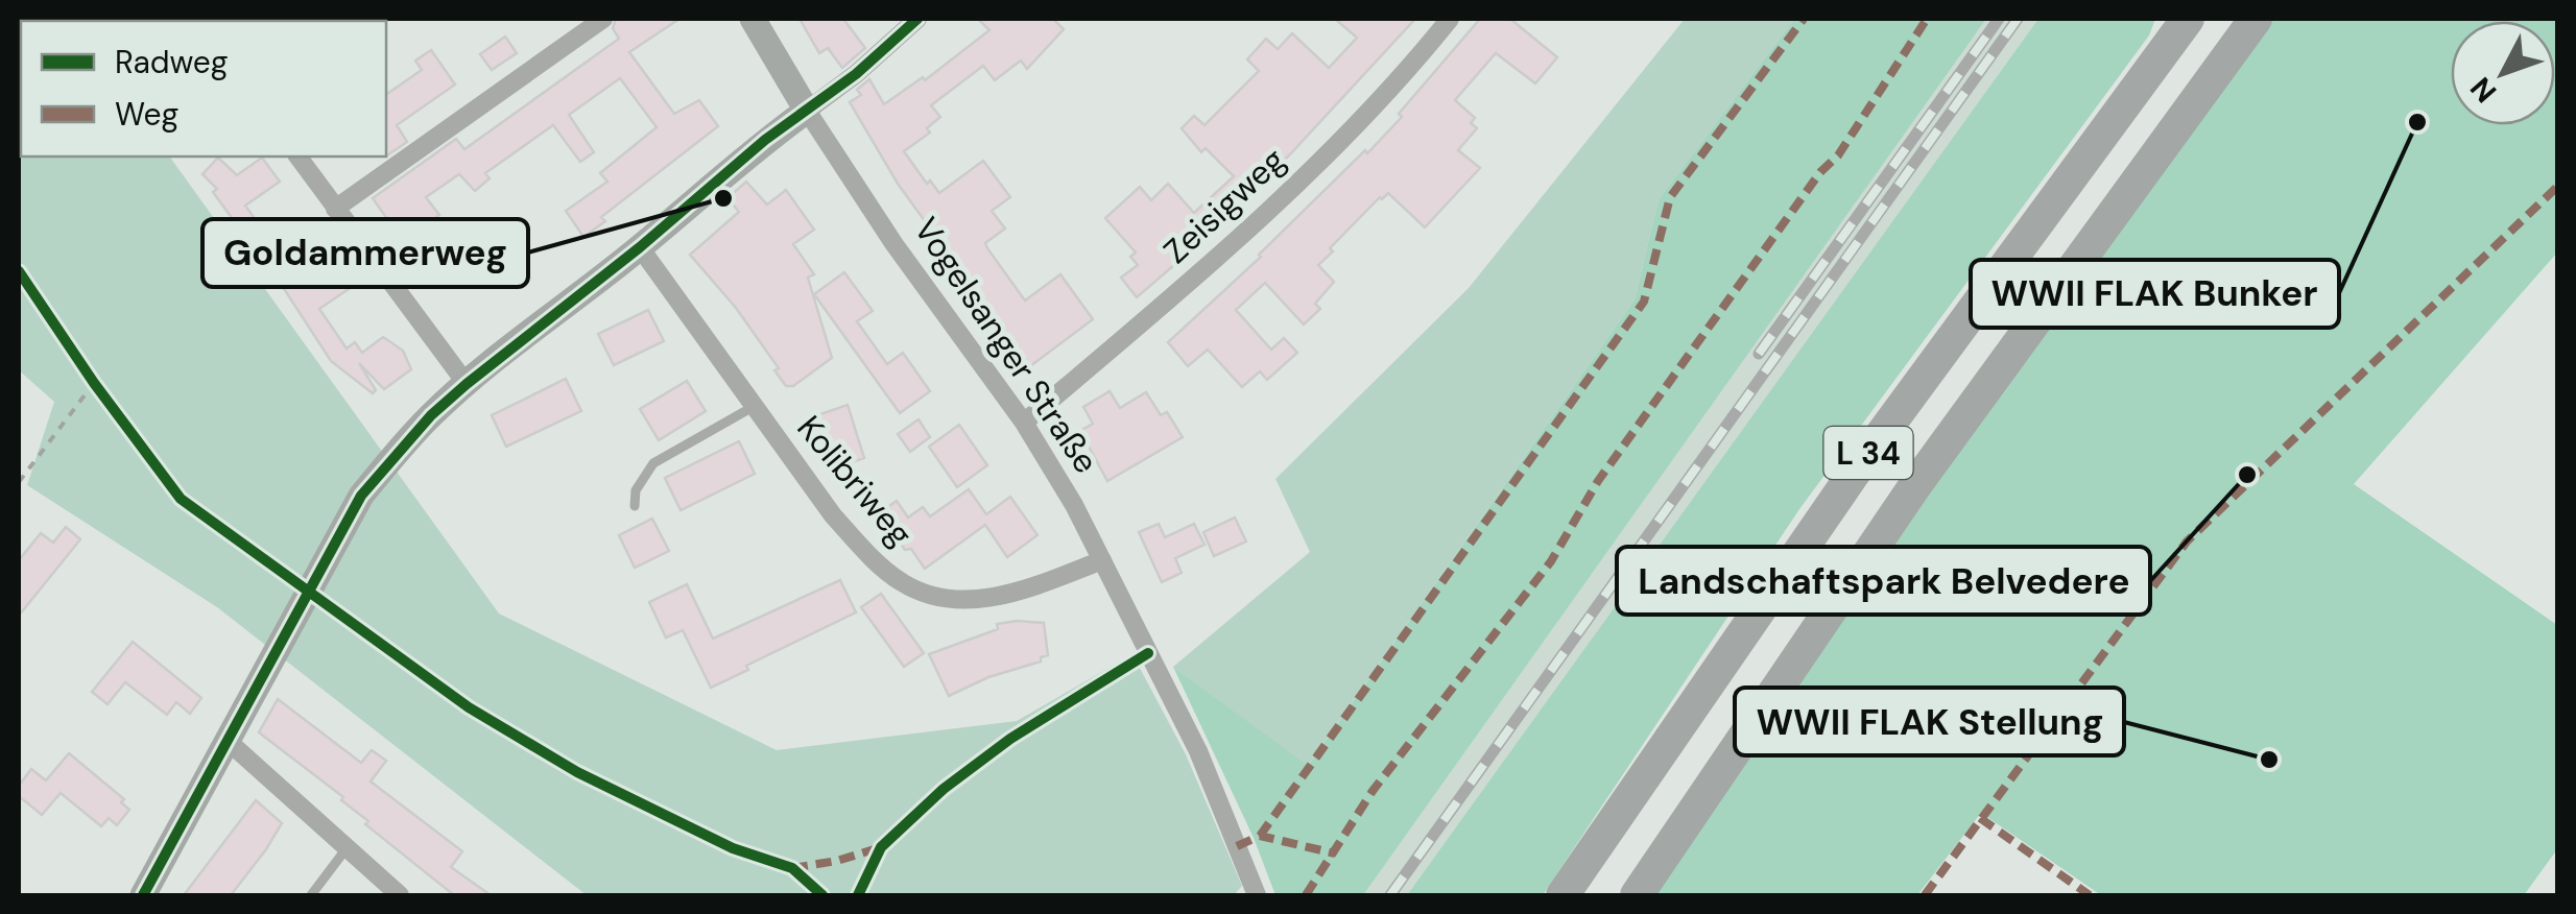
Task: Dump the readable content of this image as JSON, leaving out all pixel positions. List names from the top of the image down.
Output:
{
  "streets": {
    "highway": ["L 34"],
    "street": ["Zeisigweg", "Vogelsanger Straße", "Kolibriweg"]
  },
  "crossings": [
    ["Zeisigweg", "Vogelsanger Straße"],
    ["Vogelsanger Straße", "Kolibriweg"]
  ],
  "places": [
    "WWII FLAK Bunker",
    "Goldammerweg",
    "Landschaftspark Belvedere",
    "WWII FLAK Stellung"
  ],
  "legend": ["Radweg", "Weg"],
  "north": "bottom left"
}
